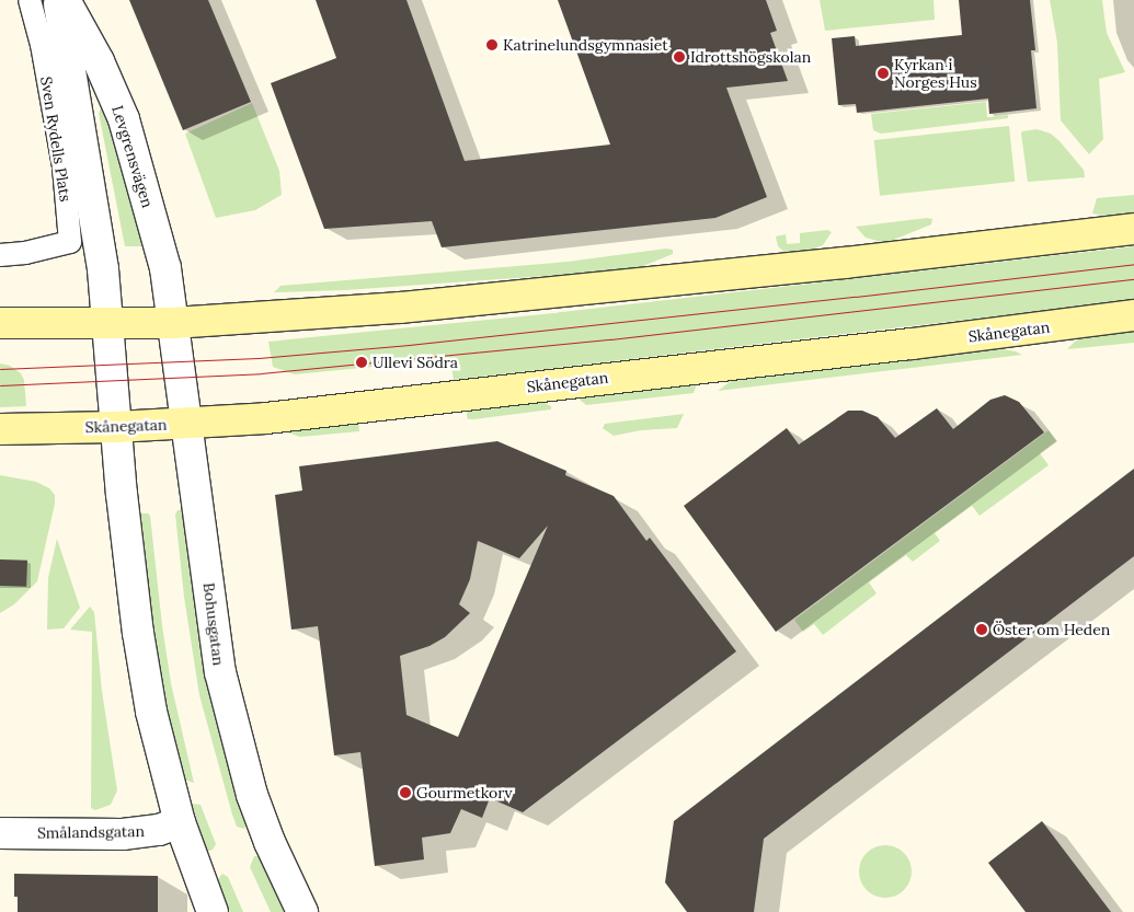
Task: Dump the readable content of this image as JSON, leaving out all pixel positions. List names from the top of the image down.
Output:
{
  "streets": {
    "main road": ["Skånegatan"],
    "street": [
      "Sven Rydells Plats",
      "Levgrensvägen",
      "Bohusgatan",
      "Smålandsgatan"
    ]
  },
  "crossings": [
    ["Levgrensvägen", "Bohusgatan"],
    ["Skånegatan", "Bohusgatan"]
  ],
  "places": [
    "Katrinelundsgymnasiet",
    "Idrottshögskolan",
    "Kyrkan i Norges Hus",
    "Ullevi Södra",
    "Öster om Heden",
    "Gourmetkorv"
  ]
}
